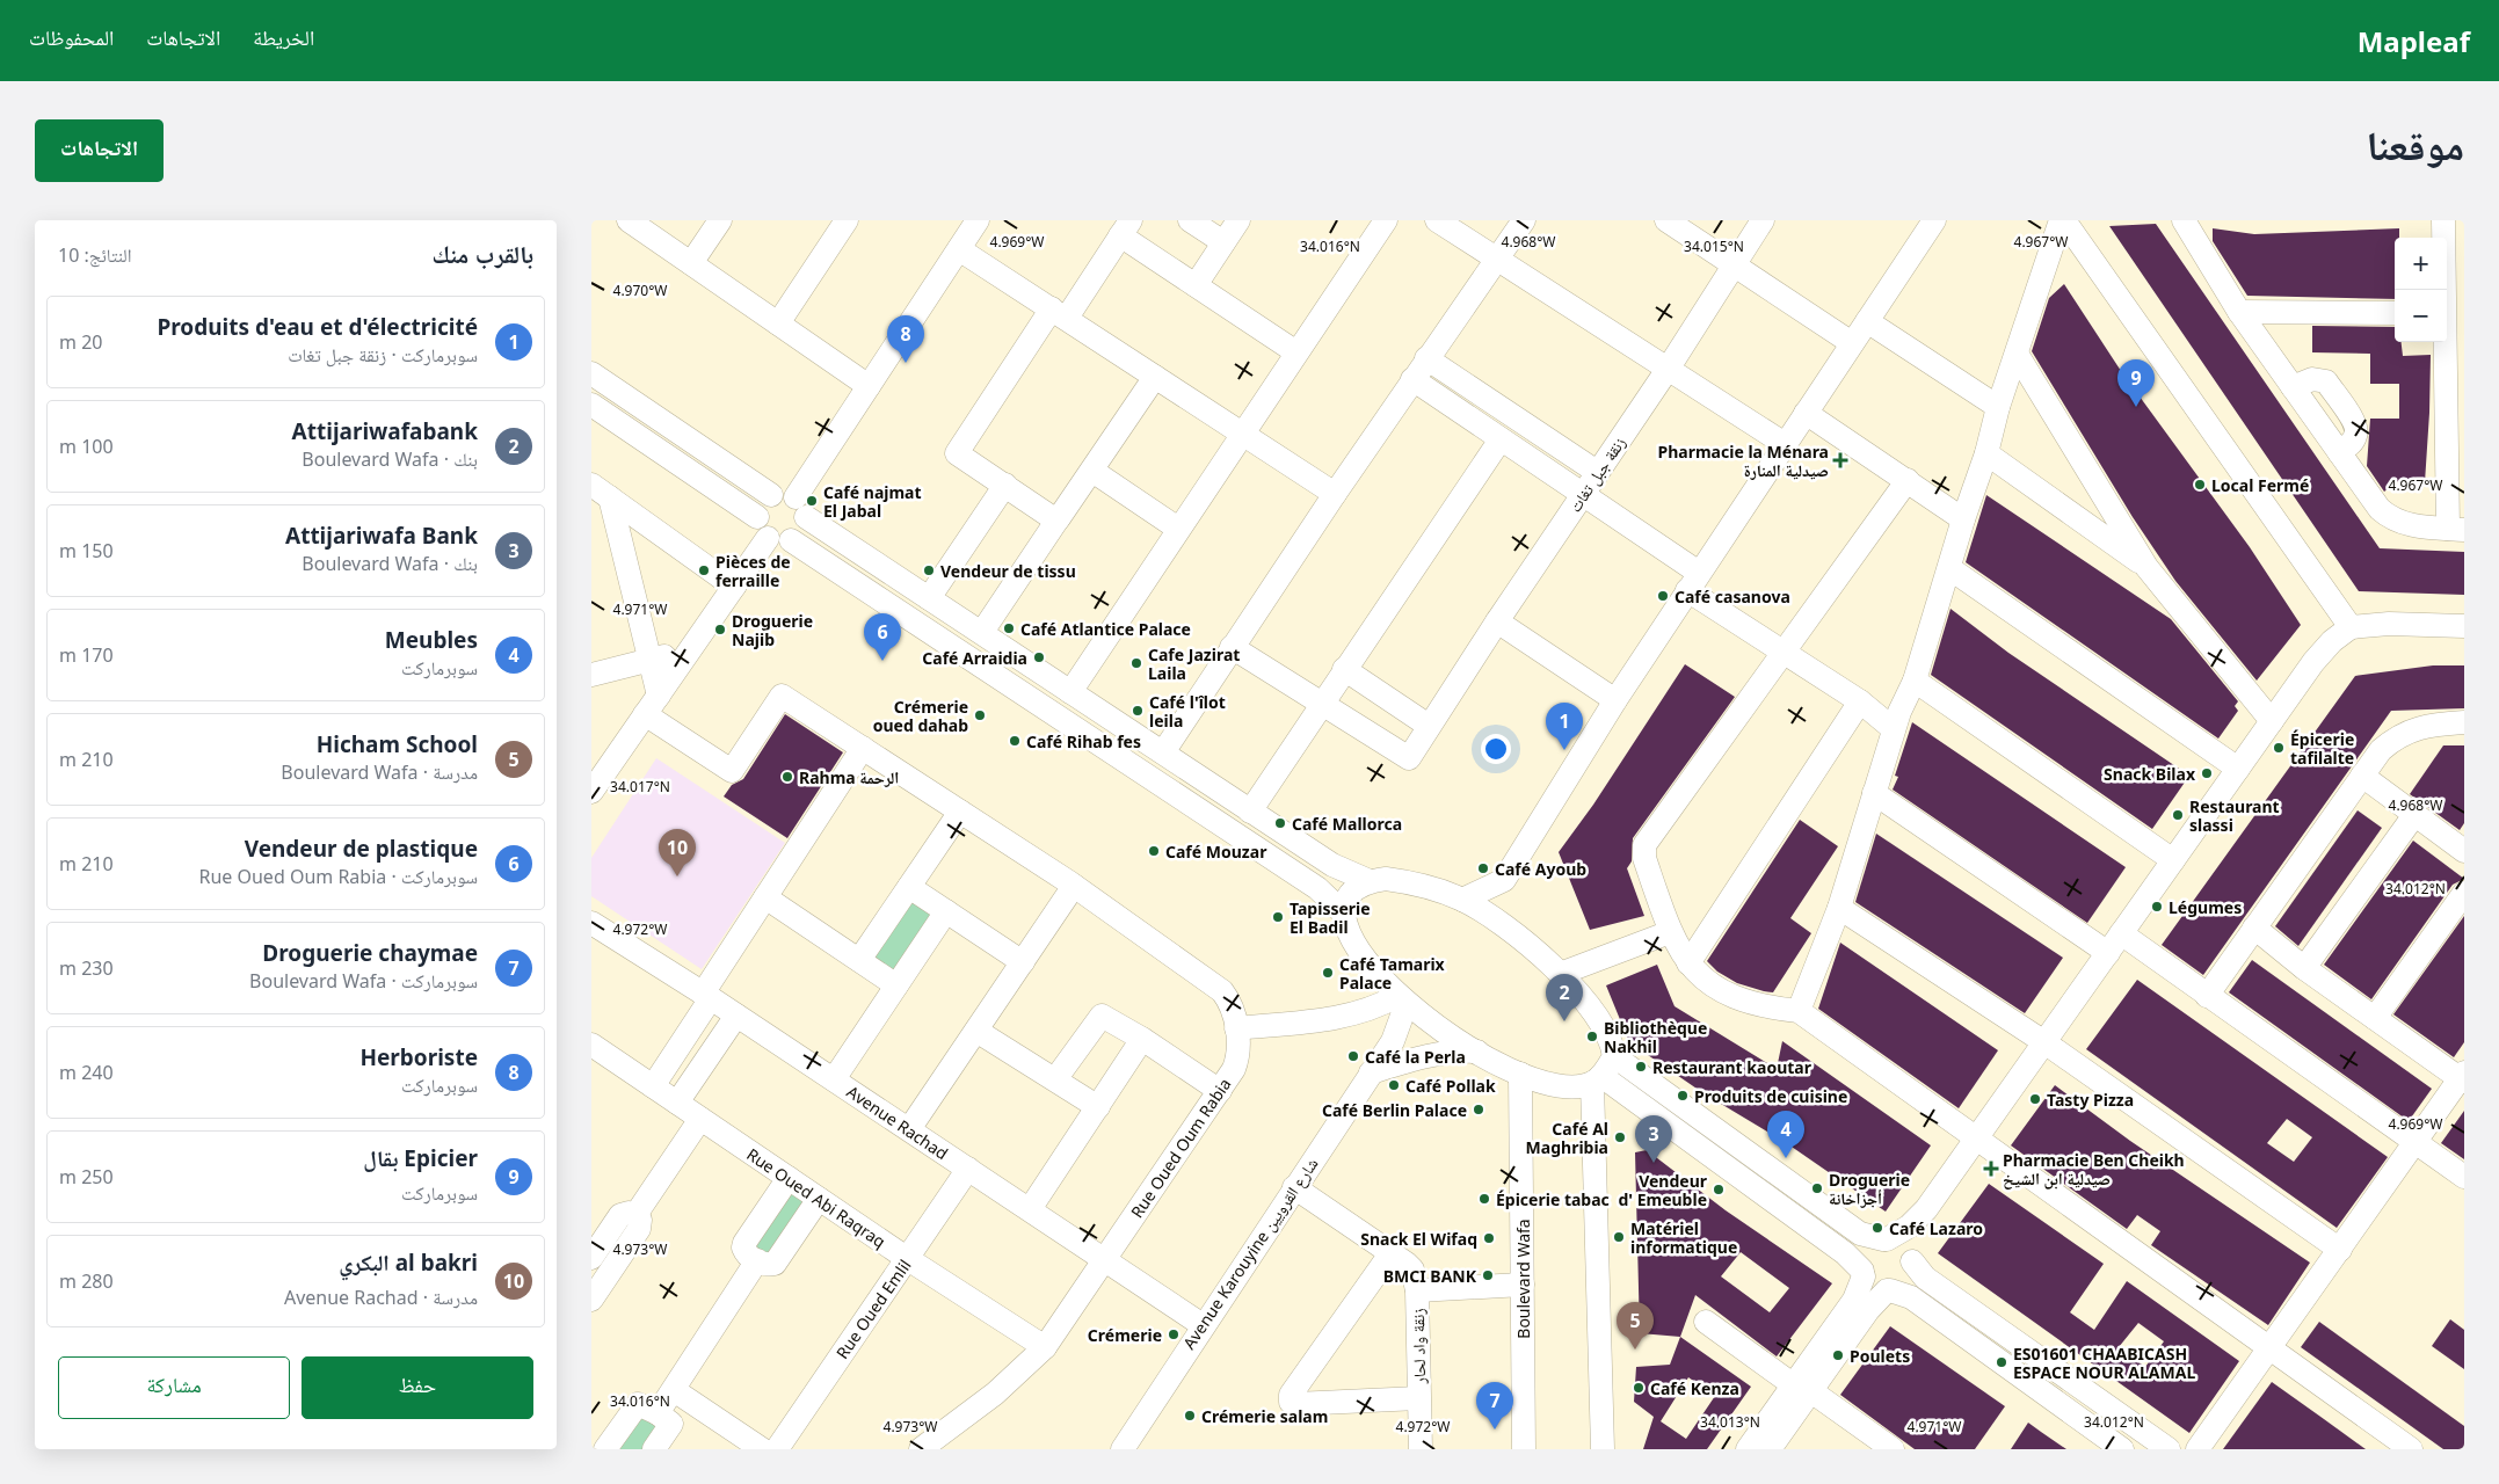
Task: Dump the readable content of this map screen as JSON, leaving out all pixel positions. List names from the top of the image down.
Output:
{
  "streets": {
    "street": [
      "زنقة جبل تغات",
      "Avenue Rachad",
      "Rue Oued Oum Rabia",
      "Rue Oued Abi Raqraq",
      "Avenue Karouyine شارع القرويين",
      "Boulevard Wafa",
      "Rue Oued Emlil",
      "زنقة واد لحار"
    ]
  },
  "crossings": [
    ["Avenue Rachad", "Rue Oued Oum Rabia"],
    ["Avenue Rachad", "Avenue Karouyine شارع القرويين"],
    ["Avenue Rachad", "Rue Oued Emlil"],
    ["Rue Oued Oum Rabia", "Rue Oued Abi Raqraq"],
    ["Rue Oued Abi Raqraq", "Rue Oued Emlil"],
    ["Avenue Karouyine شارع القرويين", "زنقة واد لحار"]
  ],
  "places": {
    "health": ["Pharmacie la Ménara صيدلية المنارة", "Pharmacie Ben Cheikh صيدلية ابن الشيخ"],
    "other": [
      "Local Fermé",
      "Café najmat El Jabal",
      "Pièces de ferraille",
      "Vendeur de tissu",
      "Café casanova",
      "Café Atlantice Palace",
      "Droguerie Najib",
      "Café Arraidia",
      "Cafe Jazirat Laila",
      "Café l'îlot leila",
      "Crémerie oued dahab",
      "Café Rihab fes",
      "Épicerie tafilalte",
      "Snack Bilax",
      "Rahma الرحمة",
      "Restaurant slassi",
      "Café Mallorca",
      "Café Mouzar",
      "Café Ayoub",
      "Légumes",
      "Tapisserie El Badil",
      "Café Tamarix Palace",
      "Bibliothèque Nakhil",
      "Café la Perla",
      "Restaurant kaoutar",
      "Café Pollak",
      "Produits de cuisine",
      "Tasty Pizza",
      "Café Berlin Palace",
      "Café Al Maghribia",
      "Droguerie أجزاخانة",
      "Vendeur d' Emeuble",
      "Épicerie tabac",
      "Café Lazaro",
      "Matériel informatique",
      "Snack El Wifaq",
      "BMCI BANK",
      "Crémerie",
      "Poulets",
      "ES01601 CHAABICASH ESPACE NOUR ALAMAL",
      "Café Kenza",
      "Crémerie salam"
    ]
  },
  "page": {
    "header": "Mapleaf",
    "nav": ["الخريطة", "الاتجاهات", "المحفوظات"],
    "title": "موقعنا",
    "buttons": [
      "الاتجاهات",
      ["حفظ", "مشاركة"]
    ],
    "heading": ["بالقرب منك", "النتائج: 10"],
    "map_buttons": ["+", "−"],
    "list": [
      {
        "mark": "1",
        "name": "Produits d'eau et d'électricité",
        "note": "سوبرماركت · زنقة جبل تغات",
        "value": "20 m"
      },
      {
        "mark": "2",
        "name": "Attijariwafabank",
        "note": "بنك · Boulevard Wafa",
        "value": "100 m"
      },
      {
        "mark": "3",
        "name": "Attijariwafa Bank",
        "note": "بنك · Boulevard Wafa",
        "value": "150 m"
      },
      {
        "mark": "4",
        "name": "Meubles",
        "note": "سوبرماركت",
        "value": "170 m"
      },
      {
        "mark": "5",
        "name": "Hicham School",
        "note": "مدرسة · Boulevard Wafa",
        "value": "210 m"
      },
      {
        "mark": "6",
        "name": "Vendeur de plastique",
        "note": "سوبرماركت · Rue Oued Oum Rabia",
        "value": "210 m"
      },
      {
        "mark": "7",
        "name": "Droguerie chaymae",
        "note": "سوبرماركت · Boulevard Wafa",
        "value": "230 m"
      },
      {
        "mark": "8",
        "name": "Herboriste",
        "note": "سوبرماركت",
        "value": "240 m"
      },
      {
        "mark": "9",
        "name": "Epicier بقال",
        "note": "سوبرماركت",
        "value": "250 m"
      },
      {
        "mark": "10",
        "name": "al bakri البكري",
        "note": "مدرسة · Avenue Rachad",
        "value": "280 m"
      }
    ],
    "pins": [
      "8",
      "9",
      "6",
      "1",
      "10",
      "2",
      "4",
      "3",
      "5",
      "7"
    ]
  },
  "coordinates": [
    "4.968°W",
    "4.969°W",
    "4.967°W",
    "34.016°N",
    "34.015°N",
    "4.970°W",
    "4.971°W",
    "34.017°N",
    "34.012°N",
    "4.972°W",
    "4.973°W",
    "34.013°N"
  ]
}
